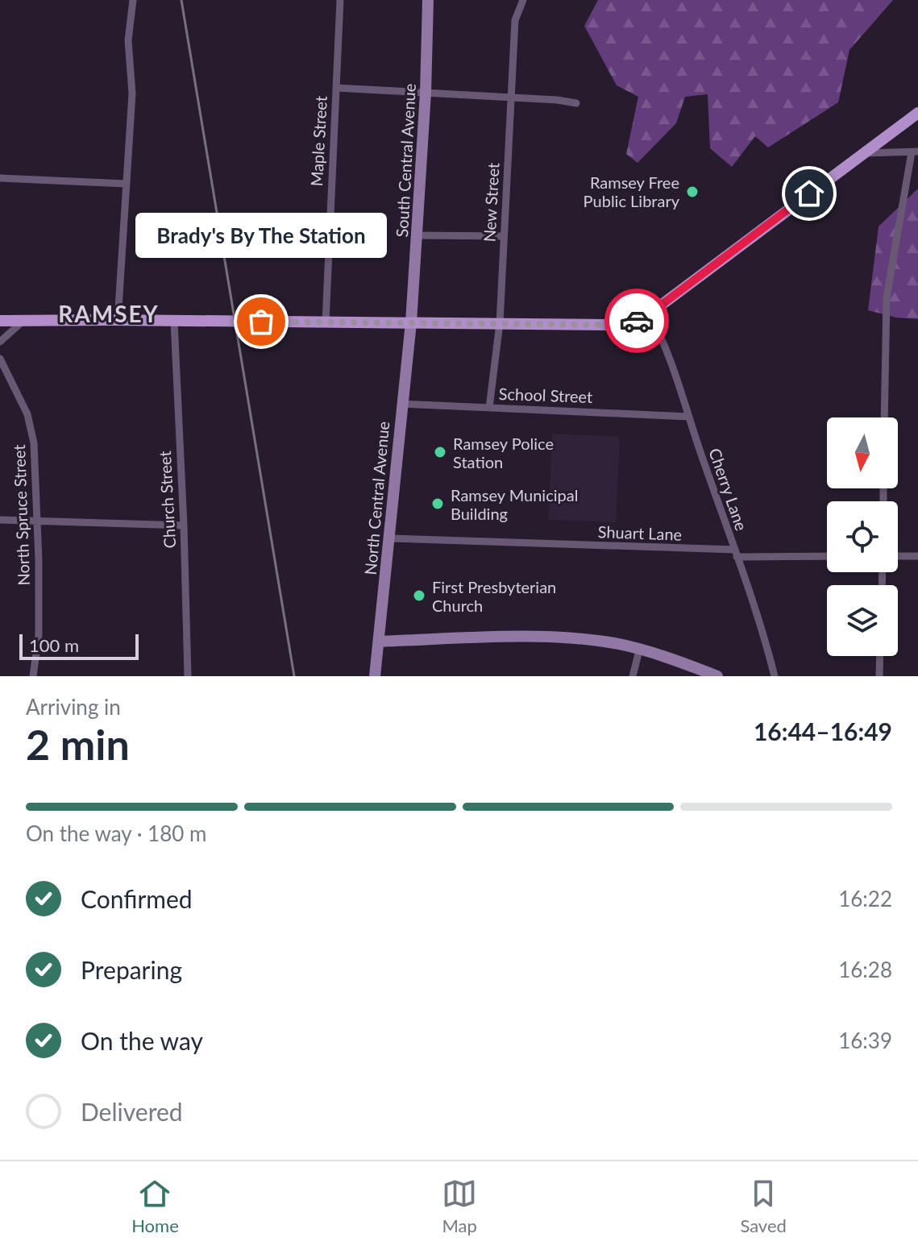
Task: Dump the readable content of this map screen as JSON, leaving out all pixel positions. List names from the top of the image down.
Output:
{
  "streets": {
    "main road": ["South Central Avenue", "North Central Avenue"],
    "street": [
      "Maple Street",
      "New Street",
      "School Street",
      "Cherry Lane",
      "Church Street",
      "North Spruce Street",
      "Shuart Lane"
    ]
  },
  "crossings": [
    ["South Central Avenue", "North Central Avenue"],
    ["New Street", "School Street"],
    ["School Street", "Cherry Lane"],
    ["School Street", "North Central Avenue"],
    ["Cherry Lane", "Shuart Lane"],
    ["North Central Avenue", "Shuart Lane"]
  ],
  "districts": ["RAMSEY"],
  "places": [
    "Ramsey Free Public Library",
    "Brady's By The Station",
    "Ramsey Police Station",
    "Ramsey Municipal Building",
    "First Presbyterian Church"
  ],
  "scale_bar": "100 m",
  "north": "bottom",
  "page": {
    "bubble": "Brady's By The Station",
    "scale": "100 m",
    "heading": ["2 min", "Arriving in", "16:44–16:49"],
    "bar": "On the way · 180 m",
    "list": [
      ["Confirmed", "16:22"],
      ["Preparing", "16:28"],
      ["On the way", "16:39"],
      "Delivered"
    ],
    "tabs": ["Home", "Map", "Saved"]
  }
}
